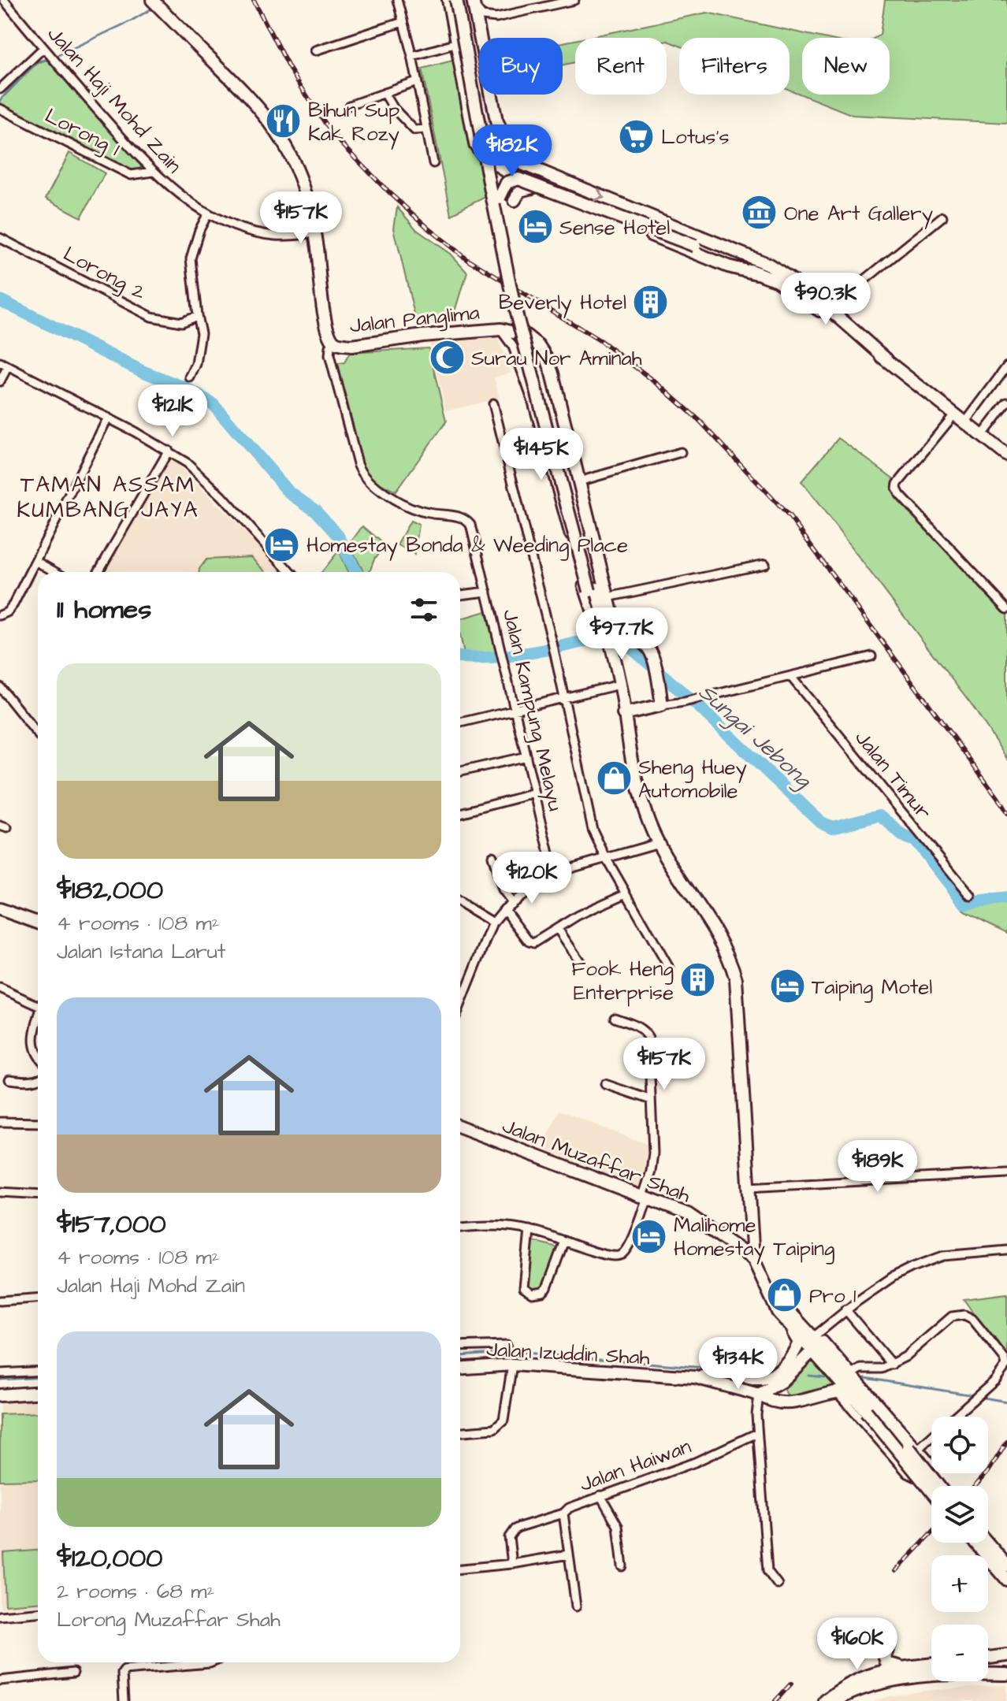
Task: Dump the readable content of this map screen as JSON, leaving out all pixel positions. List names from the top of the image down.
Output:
{
  "streets": {
    "main road": ["Jalan Panglima", "Jalan Muzaffar Shah", "Jalan Izuddin Shah"],
    "street": [
      "Jalan Haji Mohd Zain",
      "Lorong 1",
      "Lorong 2",
      "Jalan Kampung Melayu",
      "Jalan Timur",
      "Jalan Haiwan"
    ]
  },
  "crossings": [
    ["Jalan Haji Mohd Zain", "Lorong 1"],
    ["Jalan Haji Mohd Zain", "Jalan Panglima"],
    ["Jalan Panglima", "Jalan Kampung Melayu"]
  ],
  "districts": ["TAMAN ASSAM KUMBANG JAYA"],
  "water": ["Sungai Jebong"],
  "places": {
    "restaurant": ["Bihun Sup Kak Rozy"],
    "supermarket": ["Lotus's"],
    "museum": ["One Art Gallery"],
    "hotel": [
      "Sense Hotel",
      "Homestay Bonda & Weeding Place",
      "Taiping Motel",
      "Malihome Homestay Taiping"
    ],
    "building": ["Beverly Hotel", "Fook Heng Enterprise"],
    "mosque": ["Surau Nor Aminah"],
    "shop": ["Sheng Huey Automobile", "Pro 1"]
  },
  "page": {
    "chip": [
      "Buy",
      "Rent",
      "Filters",
      "New"
    ],
    "price": [
      "$182K",
      "$157K",
      "$90.3K",
      "$121K",
      "$145K",
      "$97.7K",
      "$120K",
      "$157K",
      "$189K",
      "$134K",
      "$160K"
    ],
    "heading": "11 homes",
    "list": [
      {
        "name": "$182,000",
        "note": "4 rooms · 108 m² · Jalan Istana Larut"
      },
      {
        "name": "$157,000",
        "note": "4 rooms · 108 m² · Jalan Haji Mohd Zain"
      },
      {
        "name": "$120,000",
        "note": "2 rooms · 68 m² · Lorong Muzaffar Shah"
      }
    ],
    "map_buttons": ["+", "−"]
  }
}
